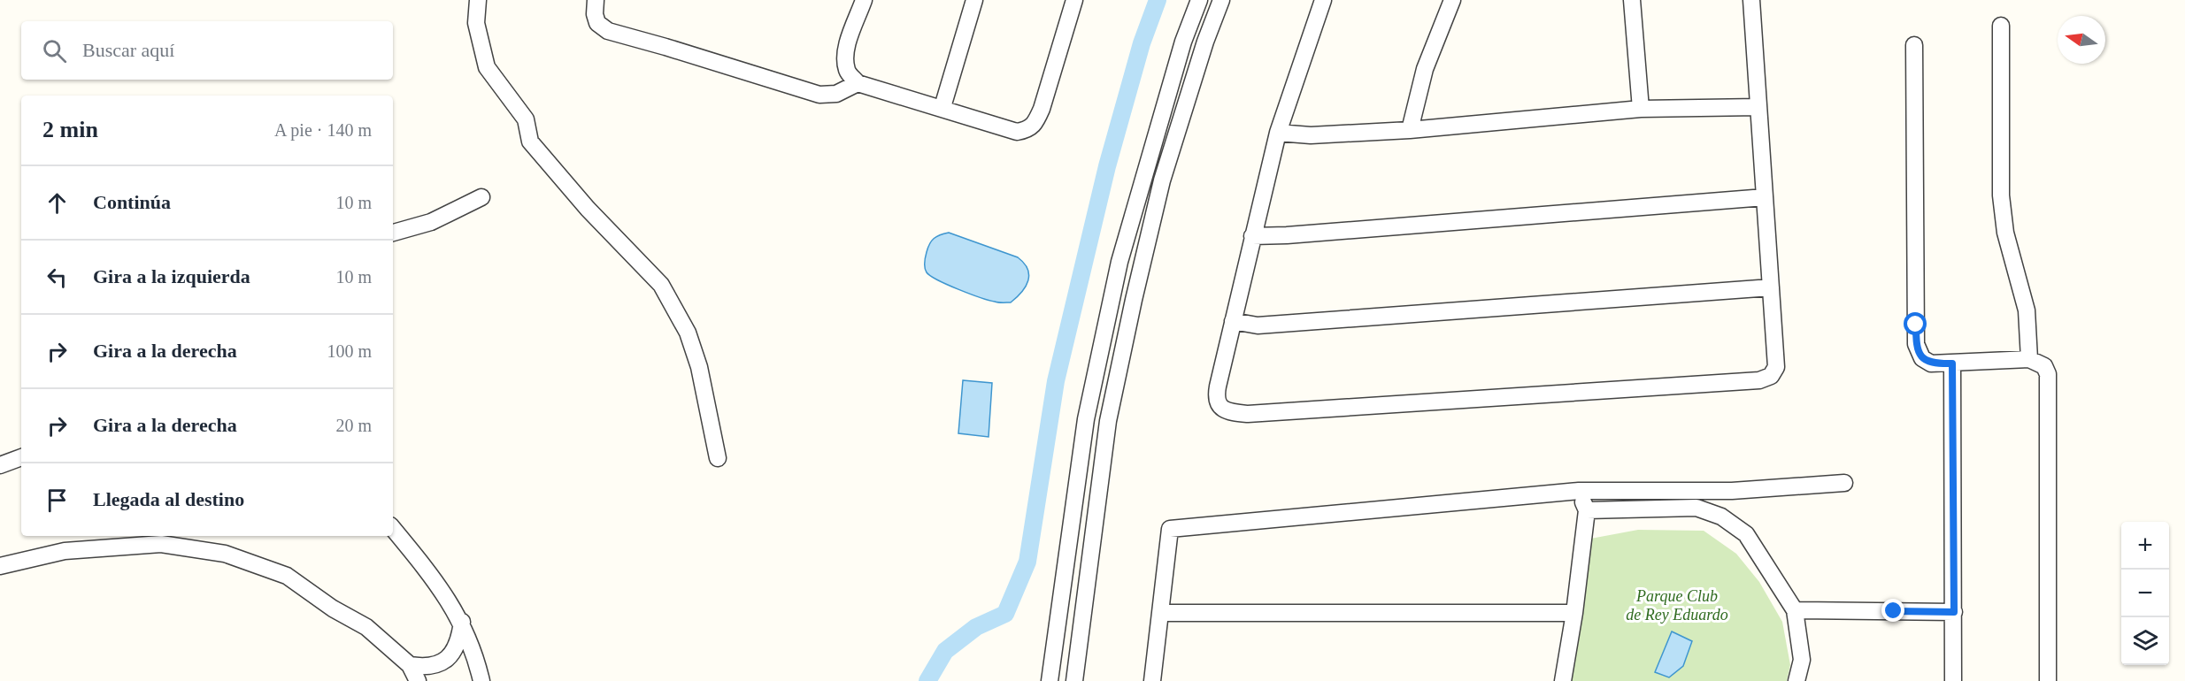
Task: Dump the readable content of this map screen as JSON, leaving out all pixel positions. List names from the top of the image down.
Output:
{
  "parks": ["Parque Club de Rey Eduardo"],
  "north": "left",
  "page": {
    "search": "Buscar aquí",
    "heading": ["2 min", "A pie · 140 m"],
    "list": [
      ["Continúa", "10 m"],
      ["Gira a la izquierda", "10 m"],
      ["Gira a la derecha", "100 m"],
      ["Gira a la derecha", "20 m"],
      "Llegada al destino"
    ],
    "map_buttons": ["+", "−"]
  }
}
